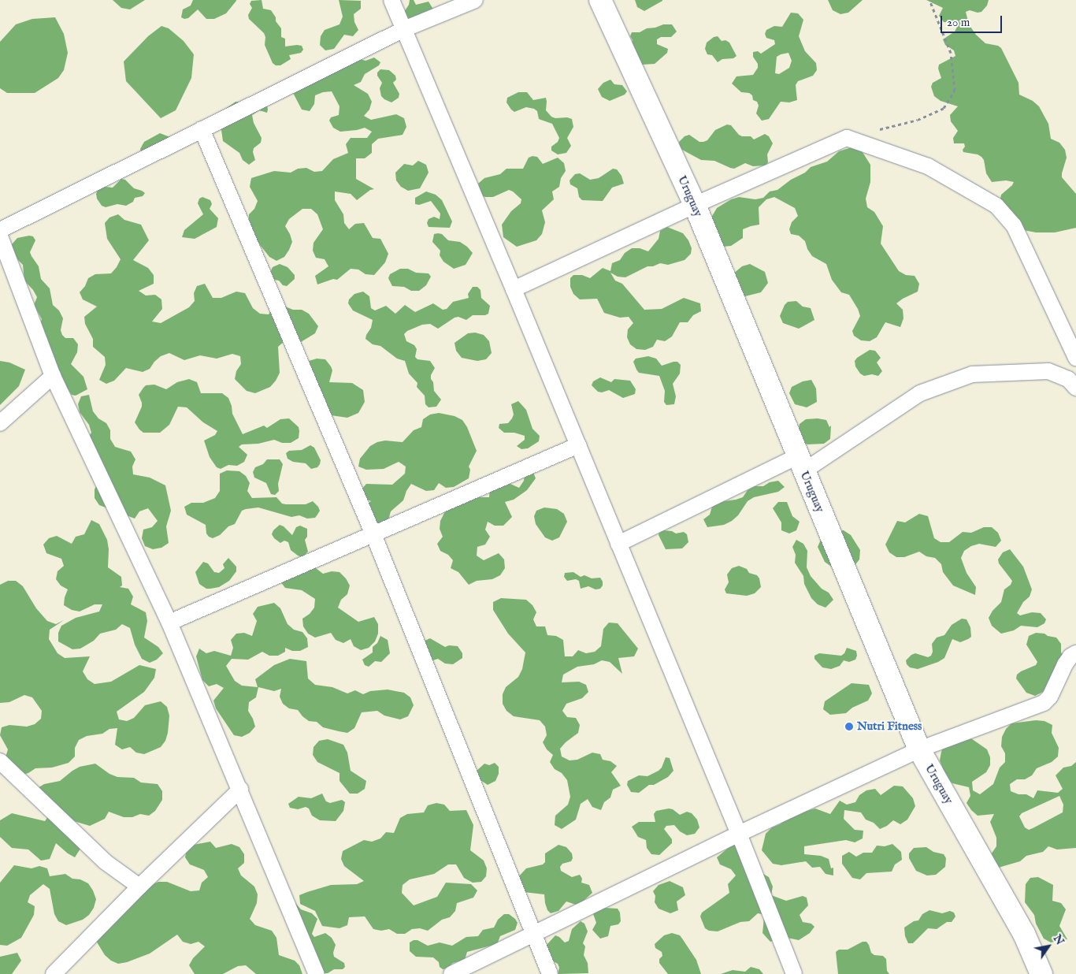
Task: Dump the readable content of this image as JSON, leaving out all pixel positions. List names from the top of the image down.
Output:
{
  "streets": {
    "main road": ["Uruguay"]
  },
  "places": ["Nutri Fitness"],
  "scale_bar": "20 m",
  "north": "top right"
}
